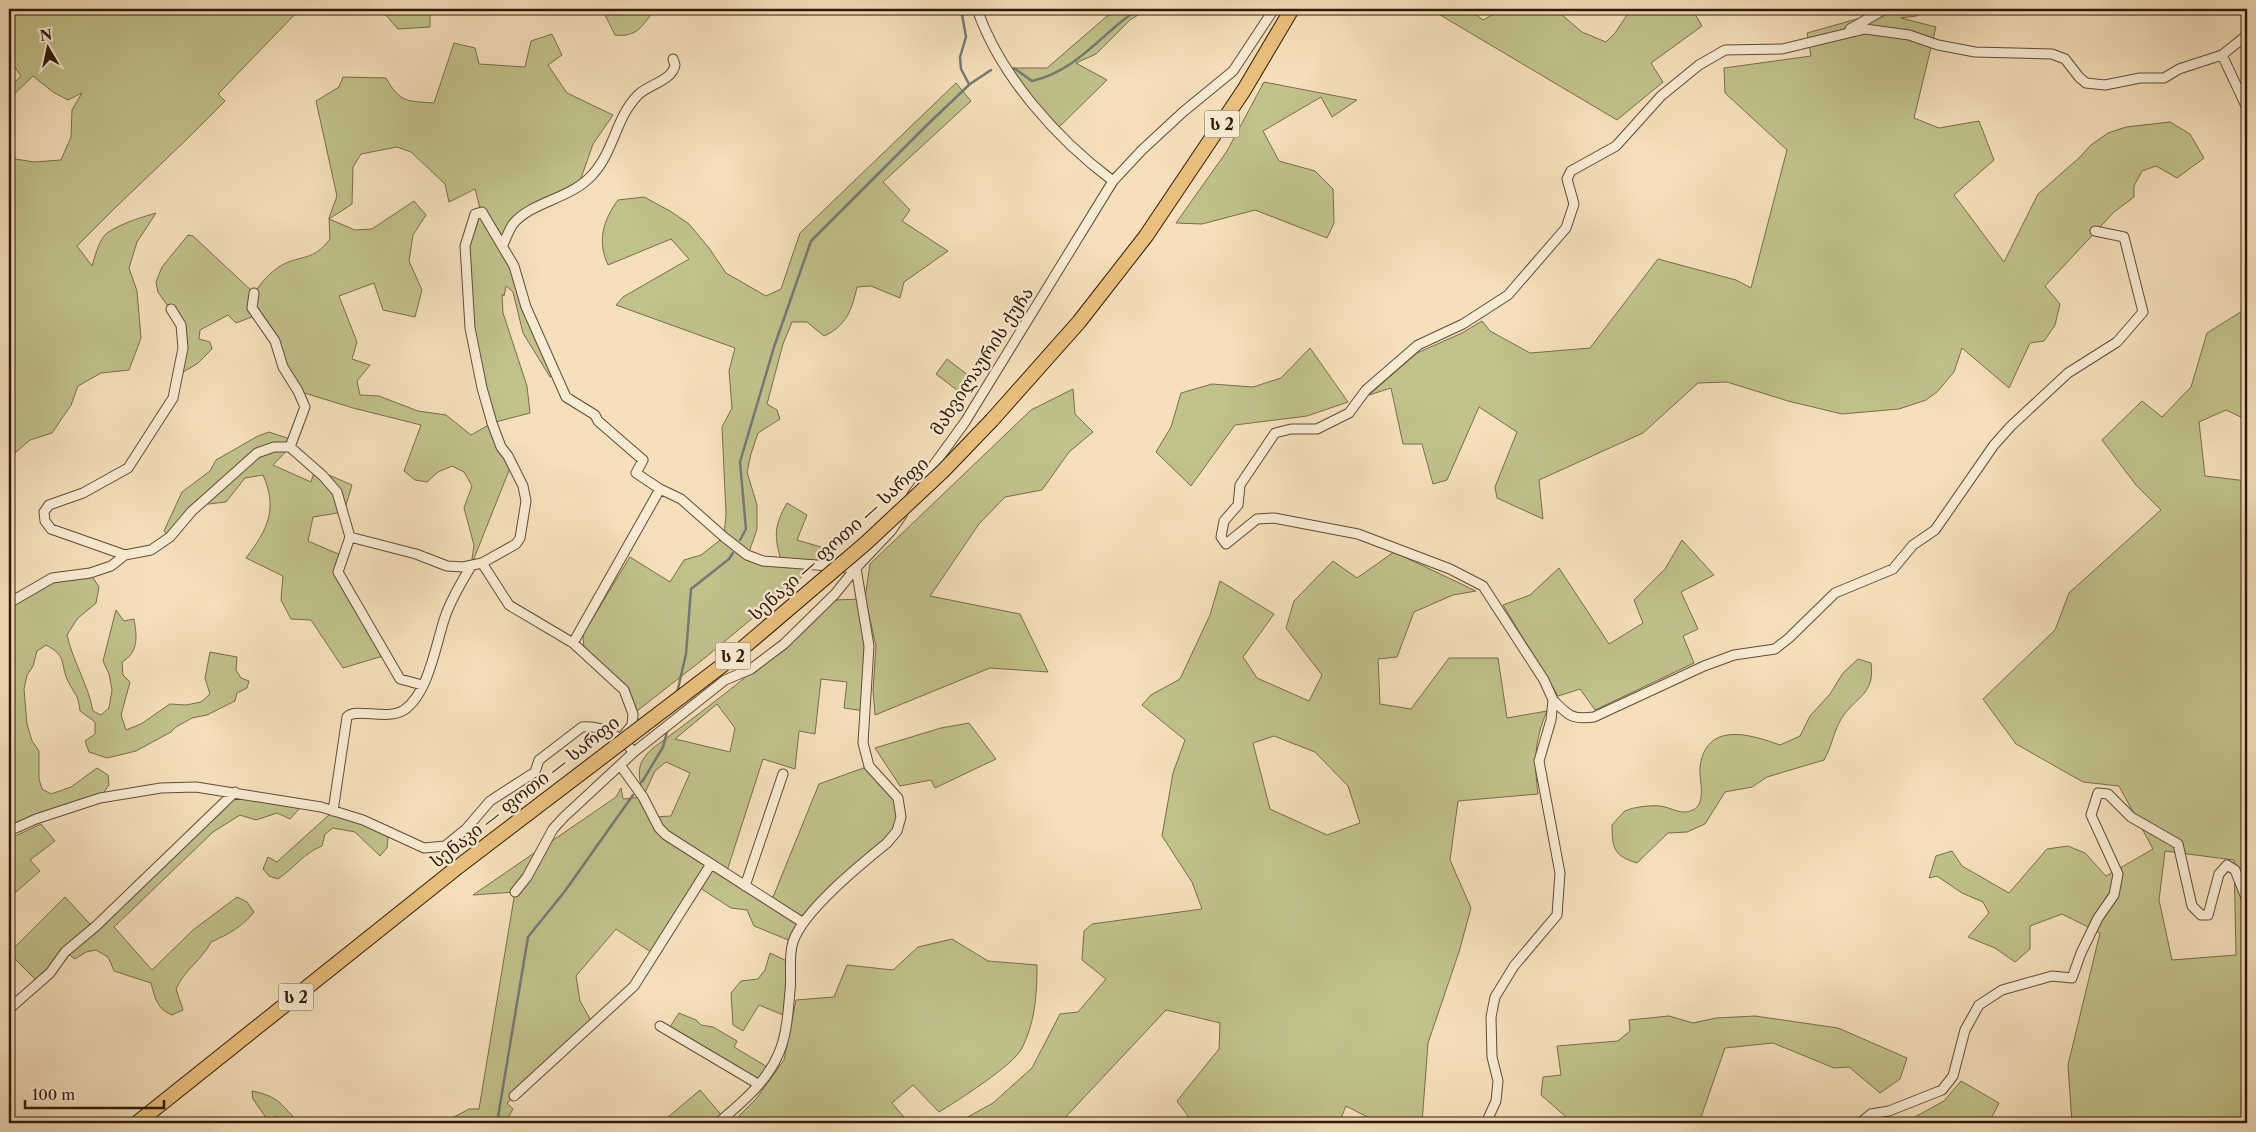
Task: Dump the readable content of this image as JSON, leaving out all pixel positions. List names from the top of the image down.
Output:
{
  "streets": {
    "highway": ["ს 2", "სენაკი — ფოთი — სარფი"],
    "street": ["მახვილაურის ქუჩა"]
  },
  "scale_bar": "100 m",
  "north": "top"
}
